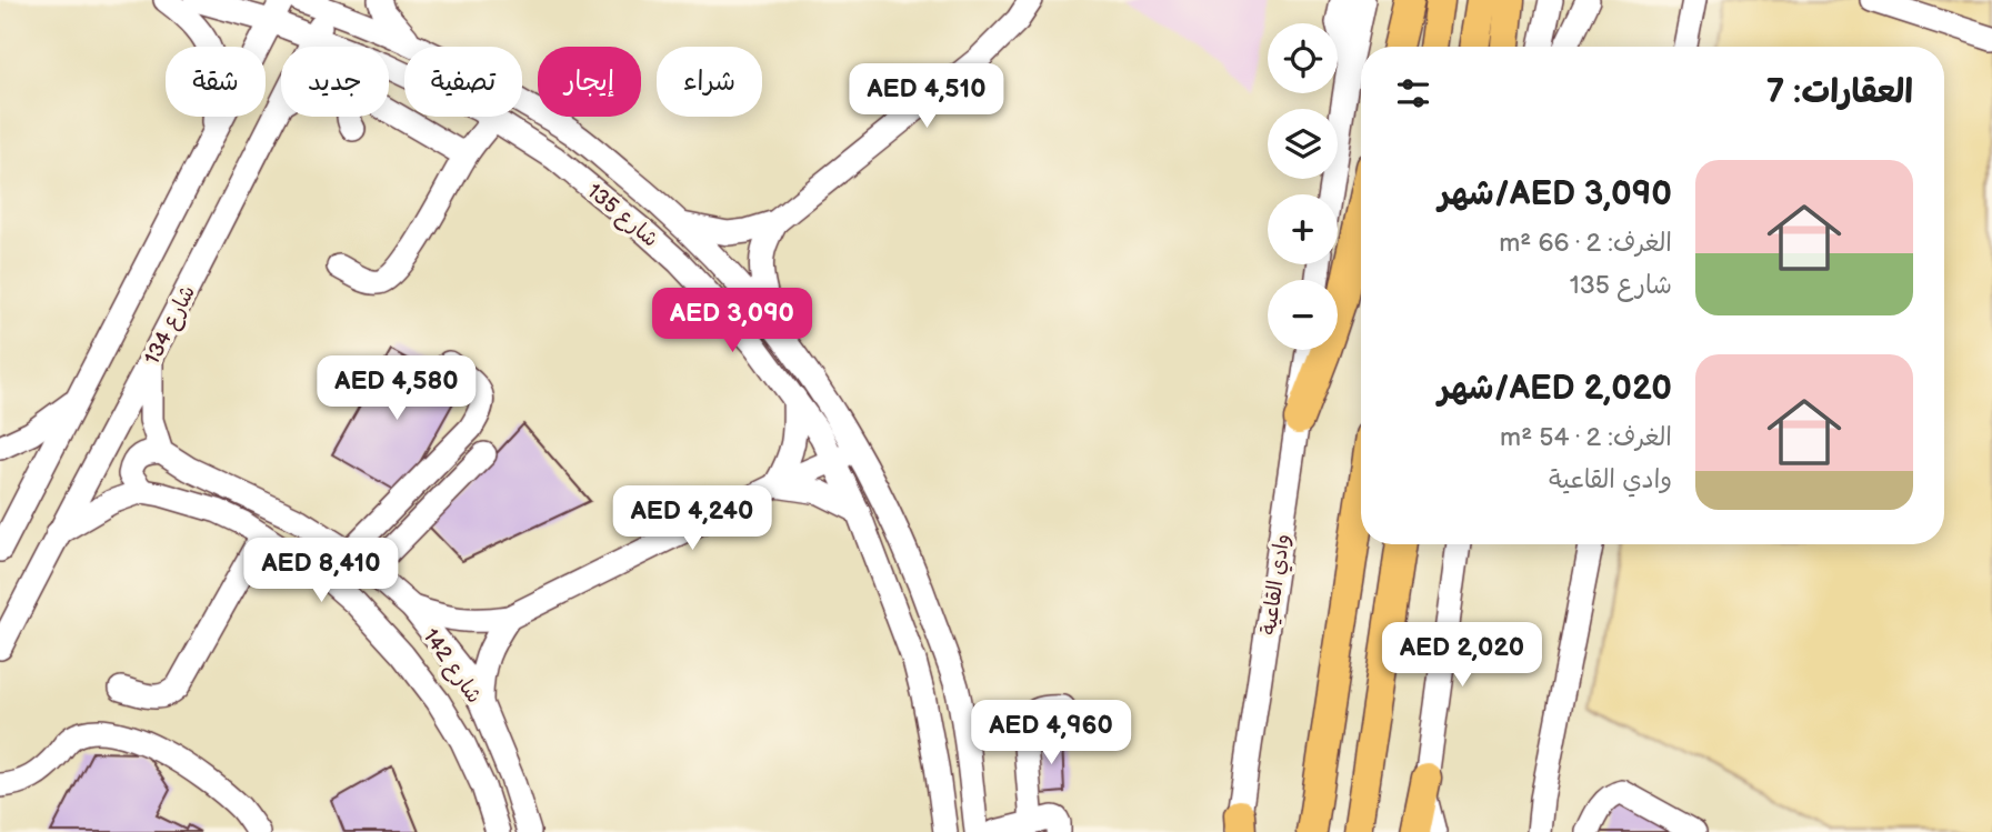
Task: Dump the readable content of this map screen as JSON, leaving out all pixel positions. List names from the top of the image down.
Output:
{
  "streets": {
    "street": [
      "شارع 135",
      "شارع 134",
      "وادي القاعية",
      "شارع 142"
    ]
  },
  "crossings": [
    ["شارع 135", "شارع 134"]
  ],
  "page": {
    "map_buttons": ["+", "−"],
    "chip": [
      "شراء",
      "إيجار",
      "تصفية",
      "جديد",
      "شقة"
    ],
    "heading": "العقارات: 7",
    "price": [
      "AED 4,510",
      "AED 3,090",
      "AED 4,580",
      "AED 4,240",
      "AED 8,410",
      "AED 2,020",
      "AED 4,960"
    ],
    "list": [
      {
        "name": "AED 3,090/شهر",
        "note": "الغرف: 2 · 66 m² · شارع 135"
      },
      {
        "name": "AED 2,020/شهر",
        "note": "الغرف: 2 · 54 m² · وادي القاعية"
      }
    ]
  }
}
